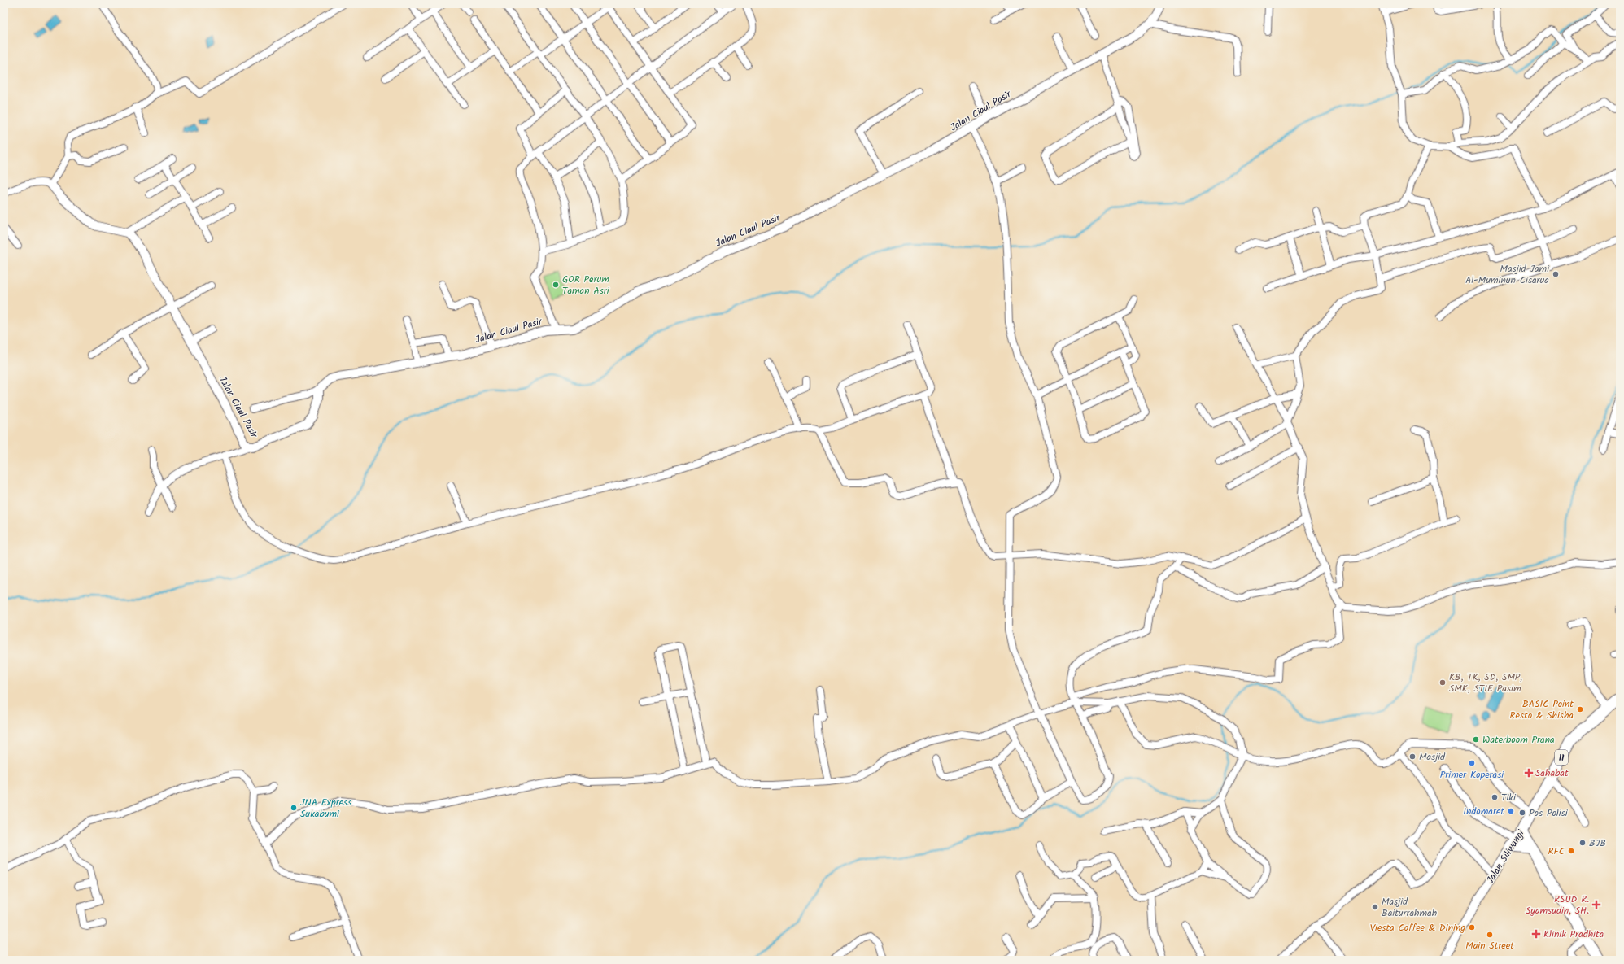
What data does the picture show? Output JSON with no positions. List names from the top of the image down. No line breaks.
{"streets":{"highway":["11","Jalan Siliwangi"],"street":["Jalan Ciaul Pasir"]},"places":{"other":["Masjid Jami Al-Muminun Cisarua","GOR Perum Taman Asri","KB, TK, SD, SMP, SMK, STIE Pasim","BASIC Point Resto & Shisha","Waterboom Prana","Masjid","Primer Koperasi","Tiki","JNA Express Sukabumi","Indomaret","Pos Polisi","BJB","RFC","Masjid Baiturrahmah","Viesta Coffee & Dining","Main Street"],"health":["Sahabat","RSUD R. Syamsudin, SH.","Klinik Pradhita"]}}
